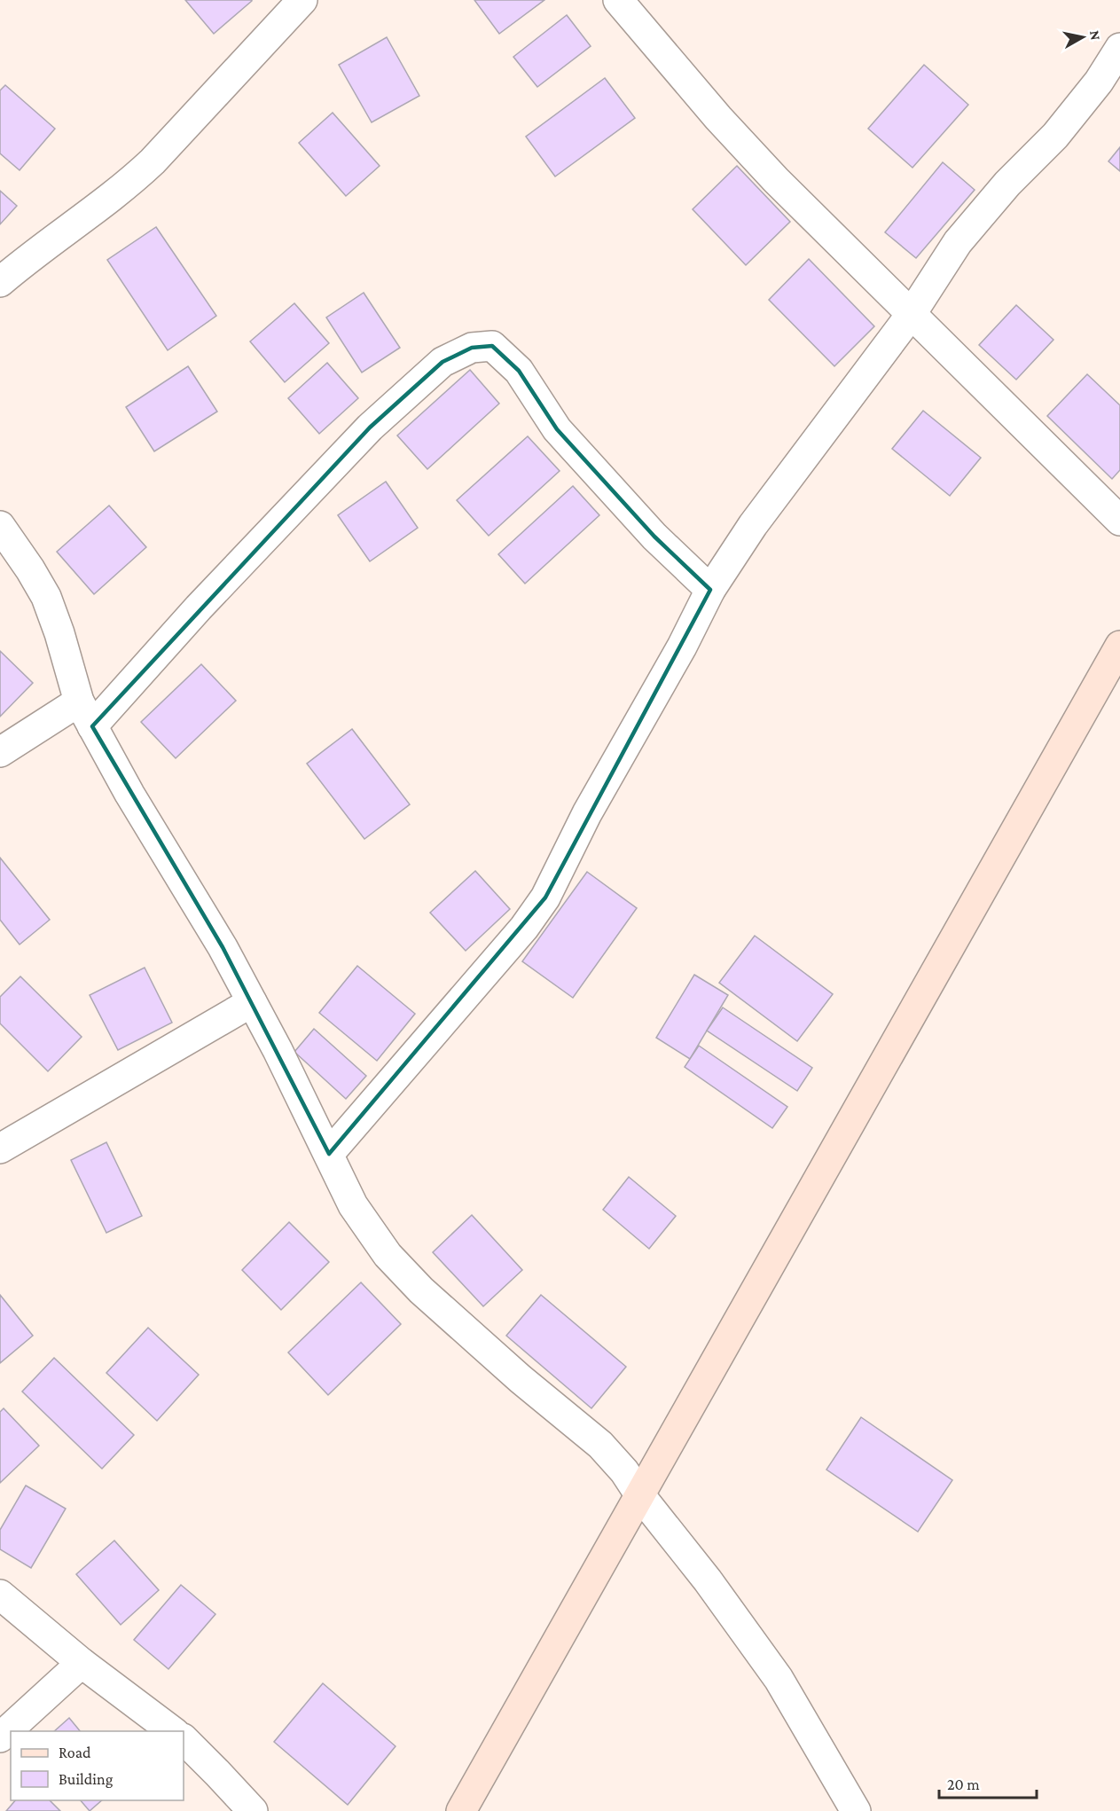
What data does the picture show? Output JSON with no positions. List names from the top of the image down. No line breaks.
{"legend":["Road","Building"],"scale_bar":"20 m","north":"right"}
